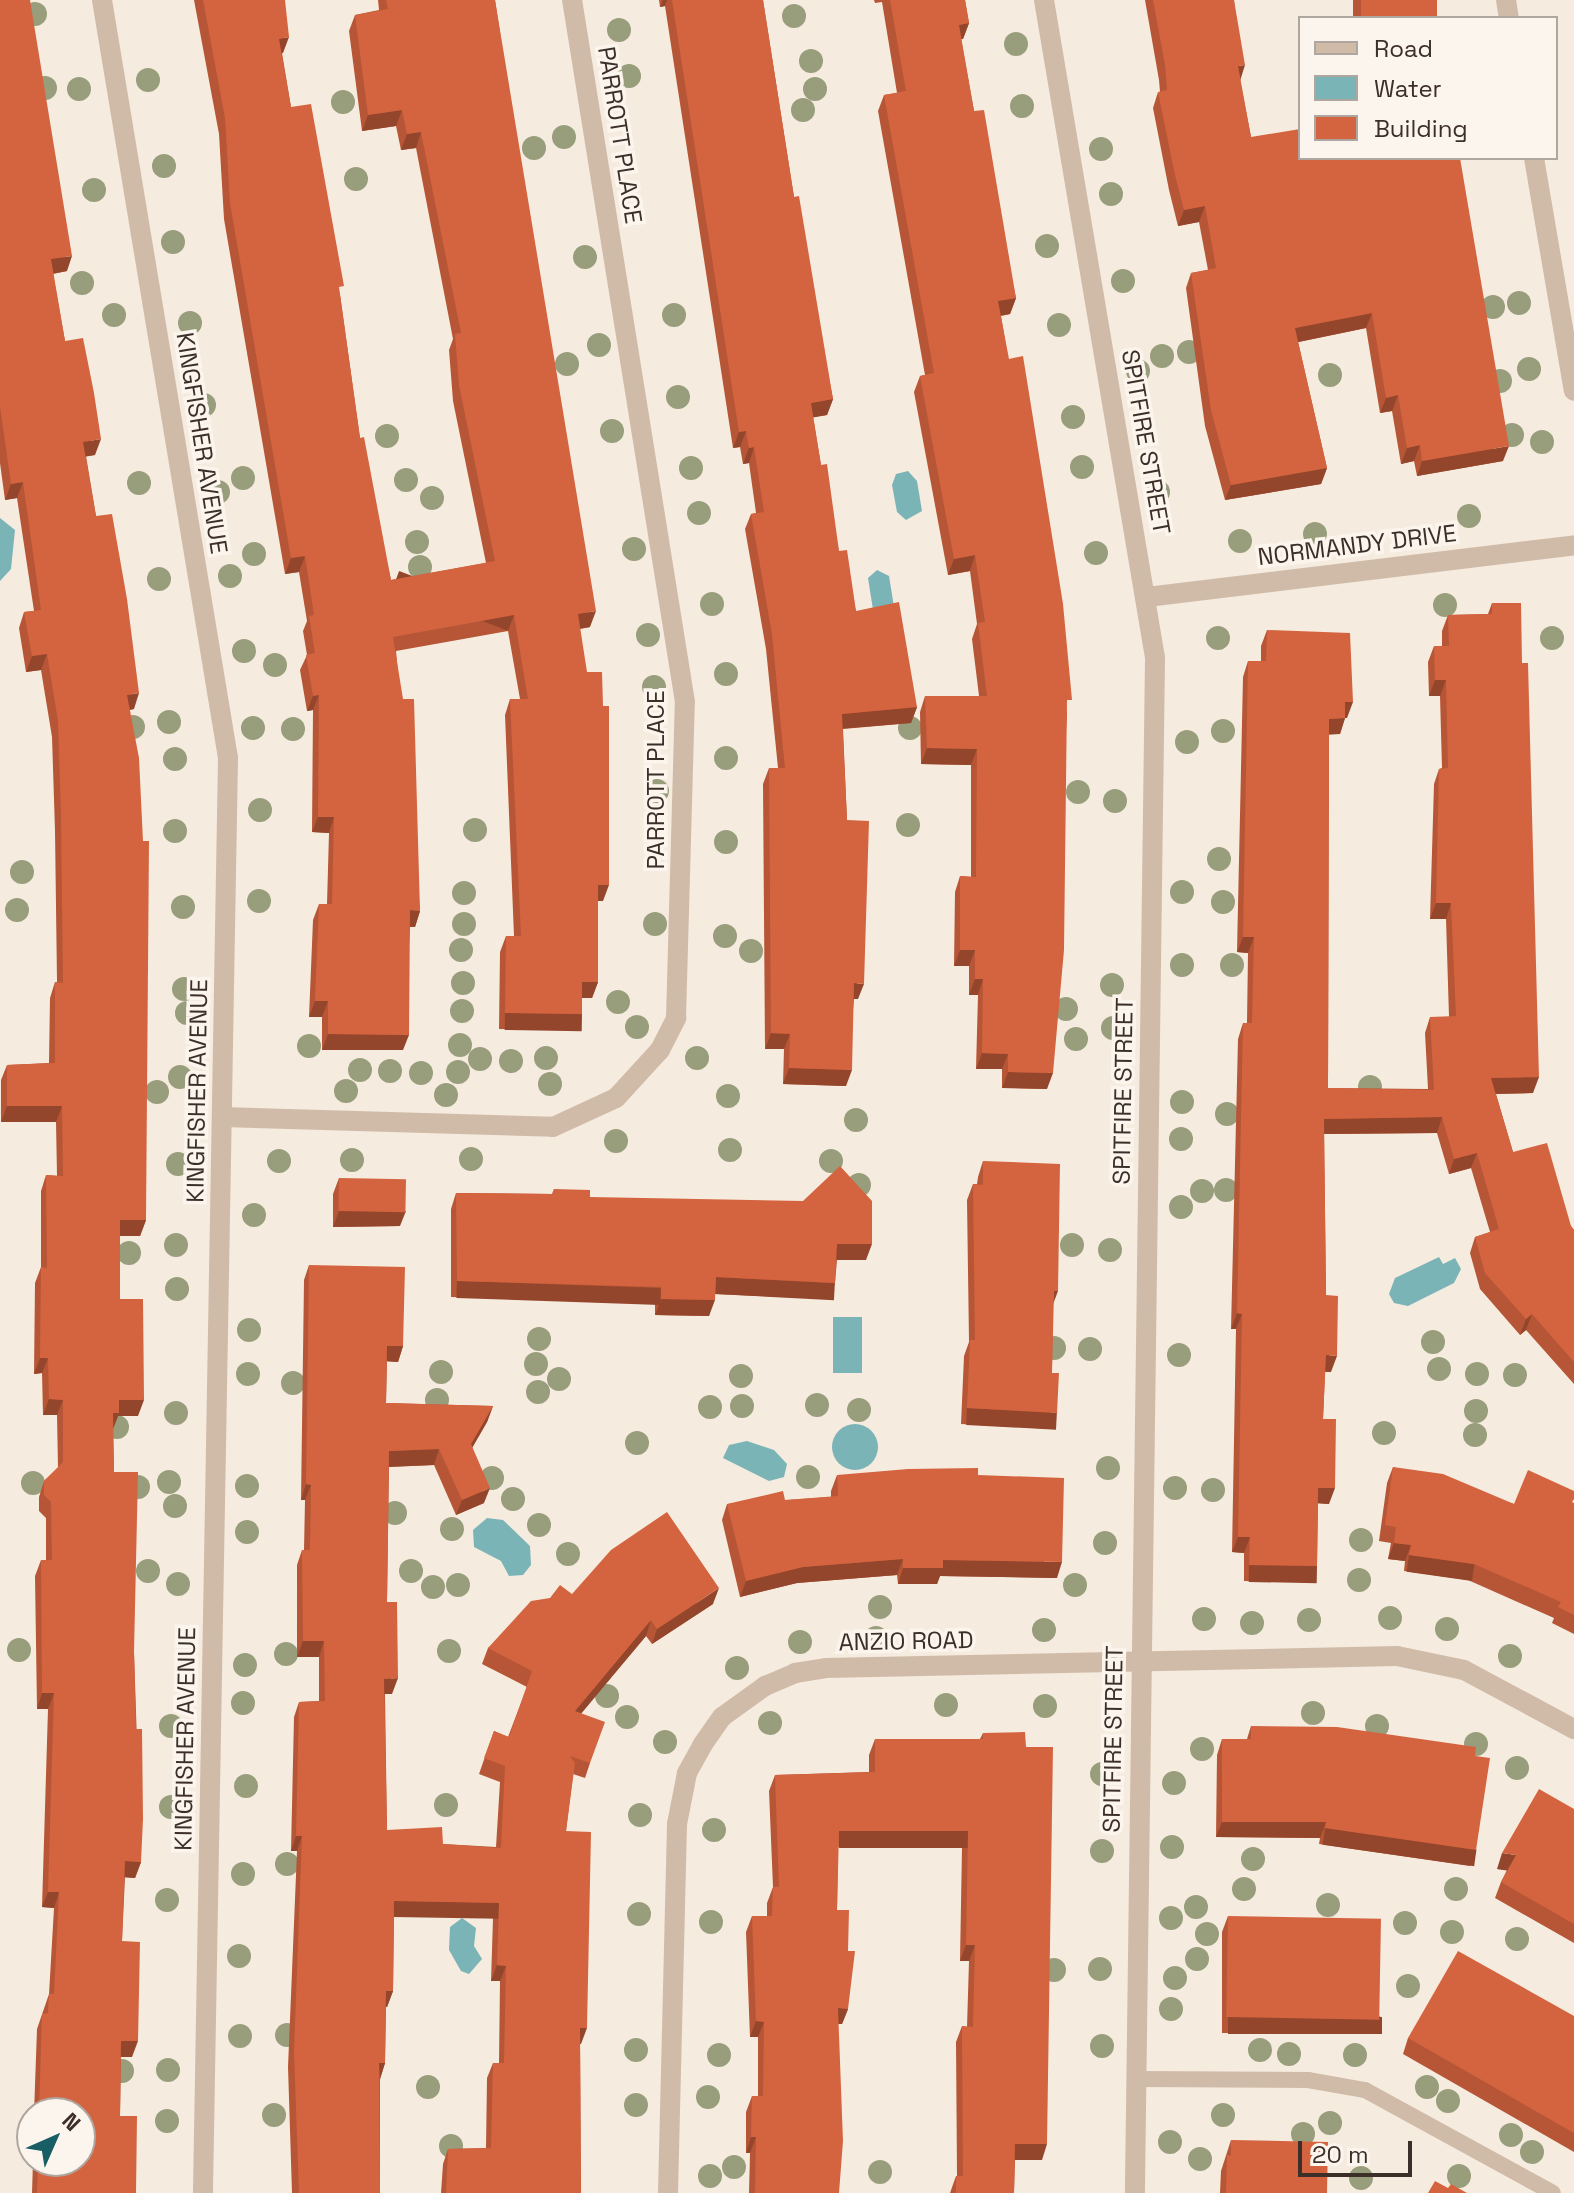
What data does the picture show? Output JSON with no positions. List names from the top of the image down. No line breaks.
{"streets":{"street":["PARROTT PLACE","SPITFIRE STREET","KINGFISHER AVENUE","NORMANDY DRIVE","ANZIO ROAD"]},"crossings":[["PARROTT PLACE","KINGFISHER AVENUE"],["SPITFIRE STREET","NORMANDY DRIVE"],["SPITFIRE STREET","ANZIO ROAD"]],"legend":["Road","Water","Building"],"scale_bar":"20 m","north":"top right"}
